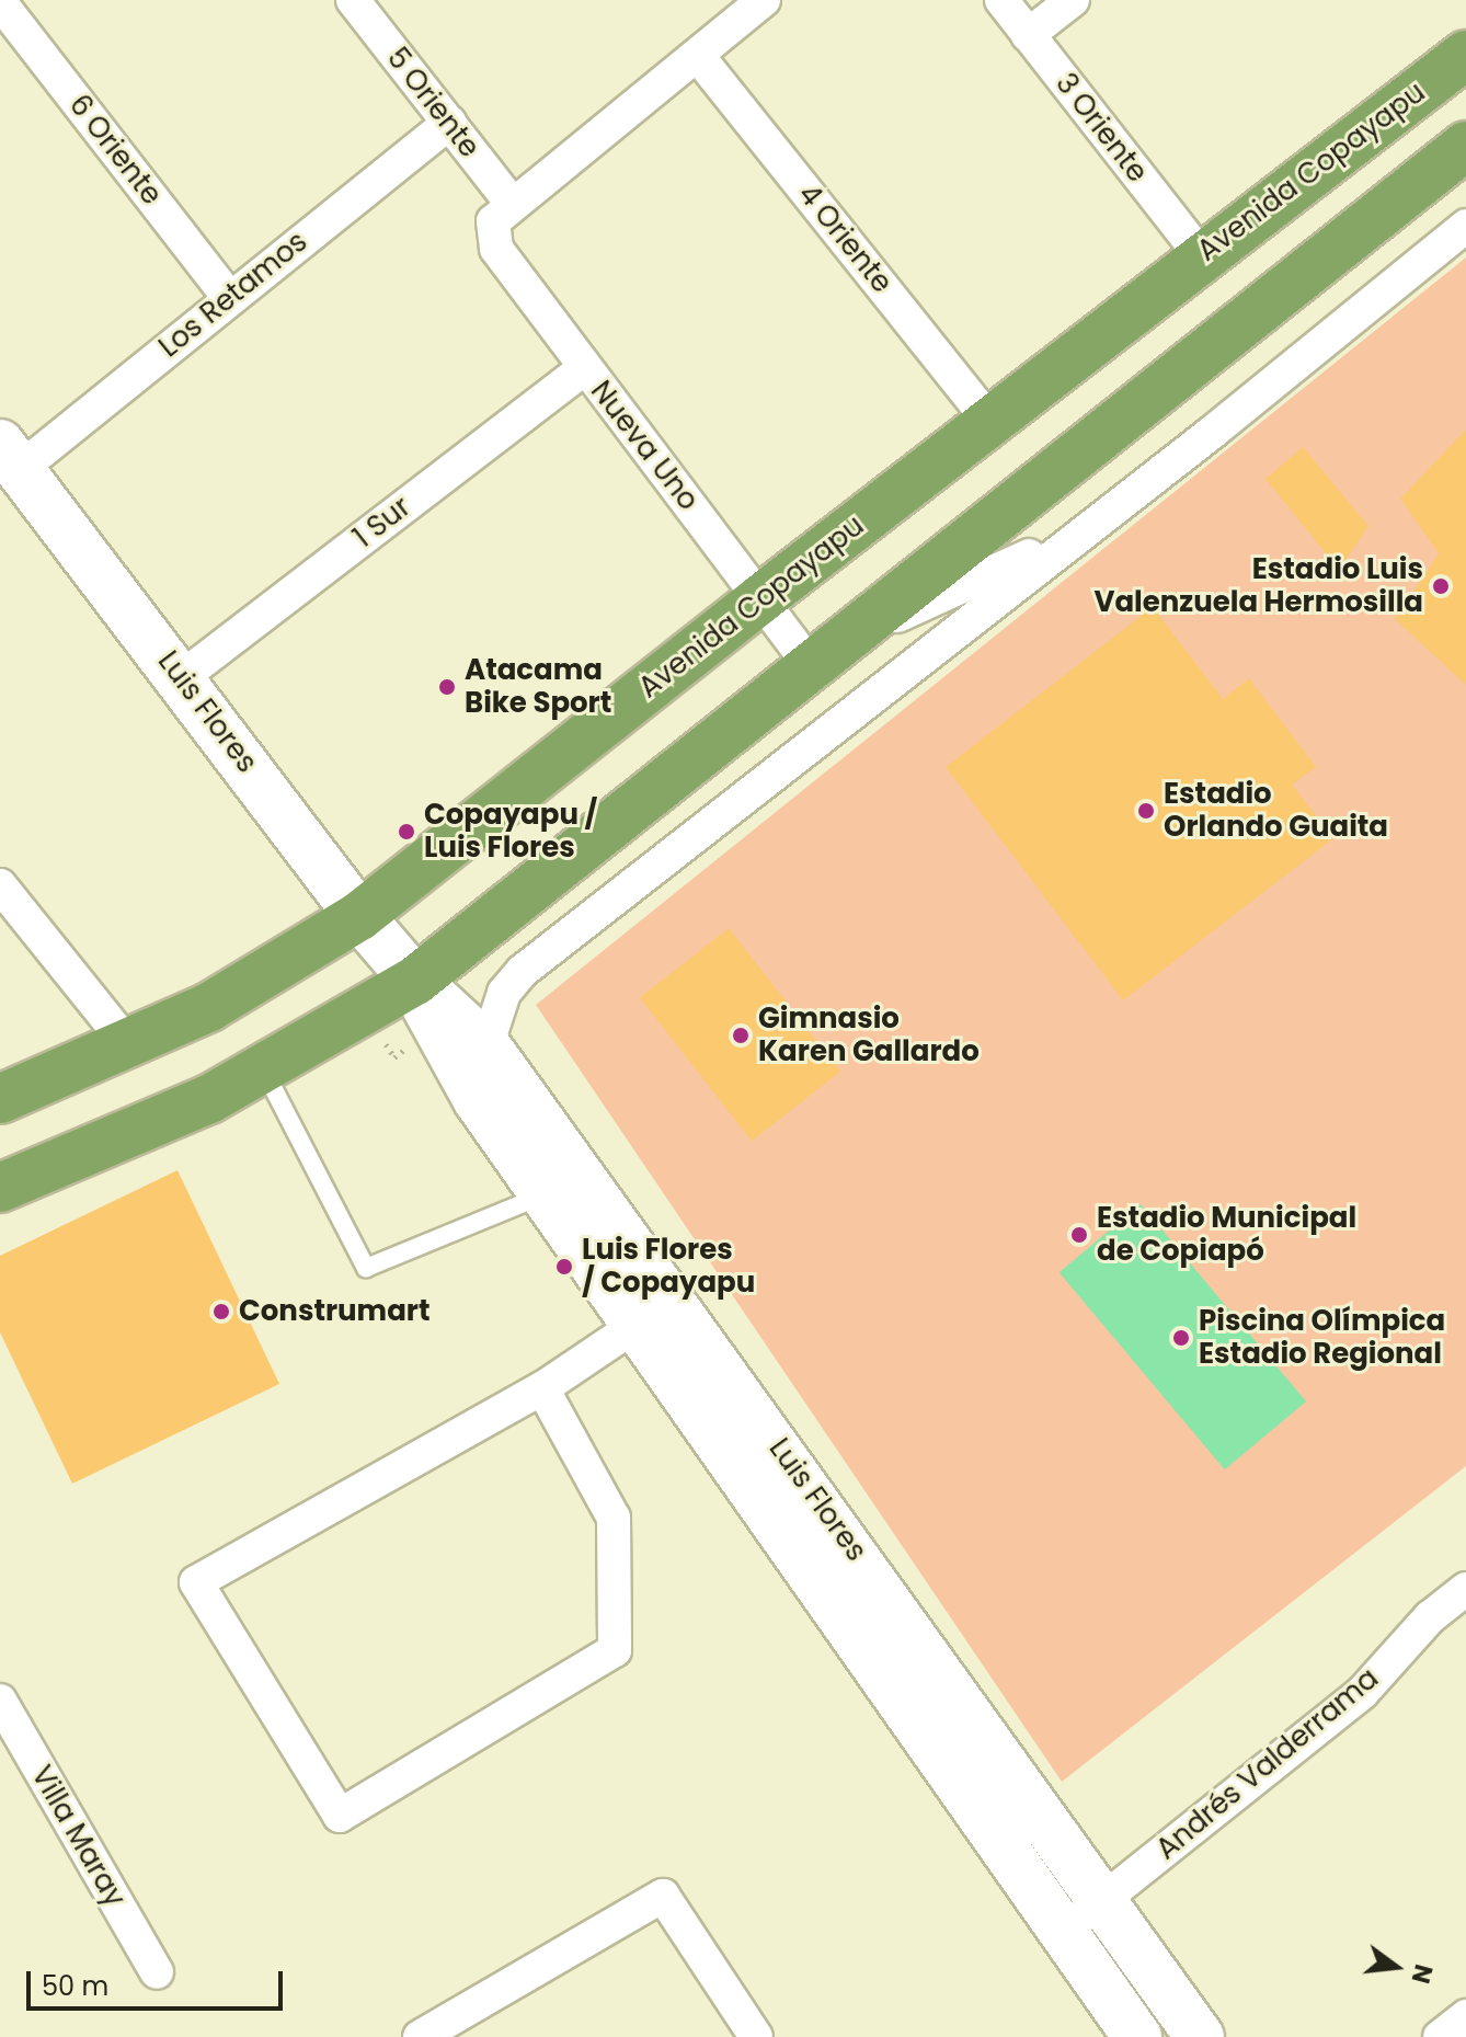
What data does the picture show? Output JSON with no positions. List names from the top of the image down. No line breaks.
{"streets":{"highway":["Avenida Copayapu"],"main road":["Luis Flores"],"street":["5 Oriente","3 Oriente","6 Oriente","4 Oriente","Los Retamos","Nueva Uno","1 Sur","Andrés Valderrama","Villa Maray"]},"crossings":[["5 Oriente","Los Retamos"],["5 Oriente","Nueva Uno"],["3 Oriente","Avenida Copayapu"],["6 Oriente","Los Retamos"],["Avenida Copayapu","4 Oriente"],["Avenida Copayapu","Nueva Uno"],["Avenida Copayapu","Luis Flores"],["Los Retamos","Luis Flores"],["Nueva Uno","1 Sur"],["1 Sur","Luis Flores"],["Luis Flores","Andrés Valderrama"]],"places":["Estadio Luis Valenzuela Hermosilla","Atacama Bike Sport","Estadio Orlando Guaita","Copayapu / Luis Flores","Gimnasio Karen Gallardo","Estadio Municipal de Copiapó","Luis Flores / Copayapu","Construmart","Piscina Olímpica Estadio Regional"],"scale_bar":"50 m","north":"right"}
